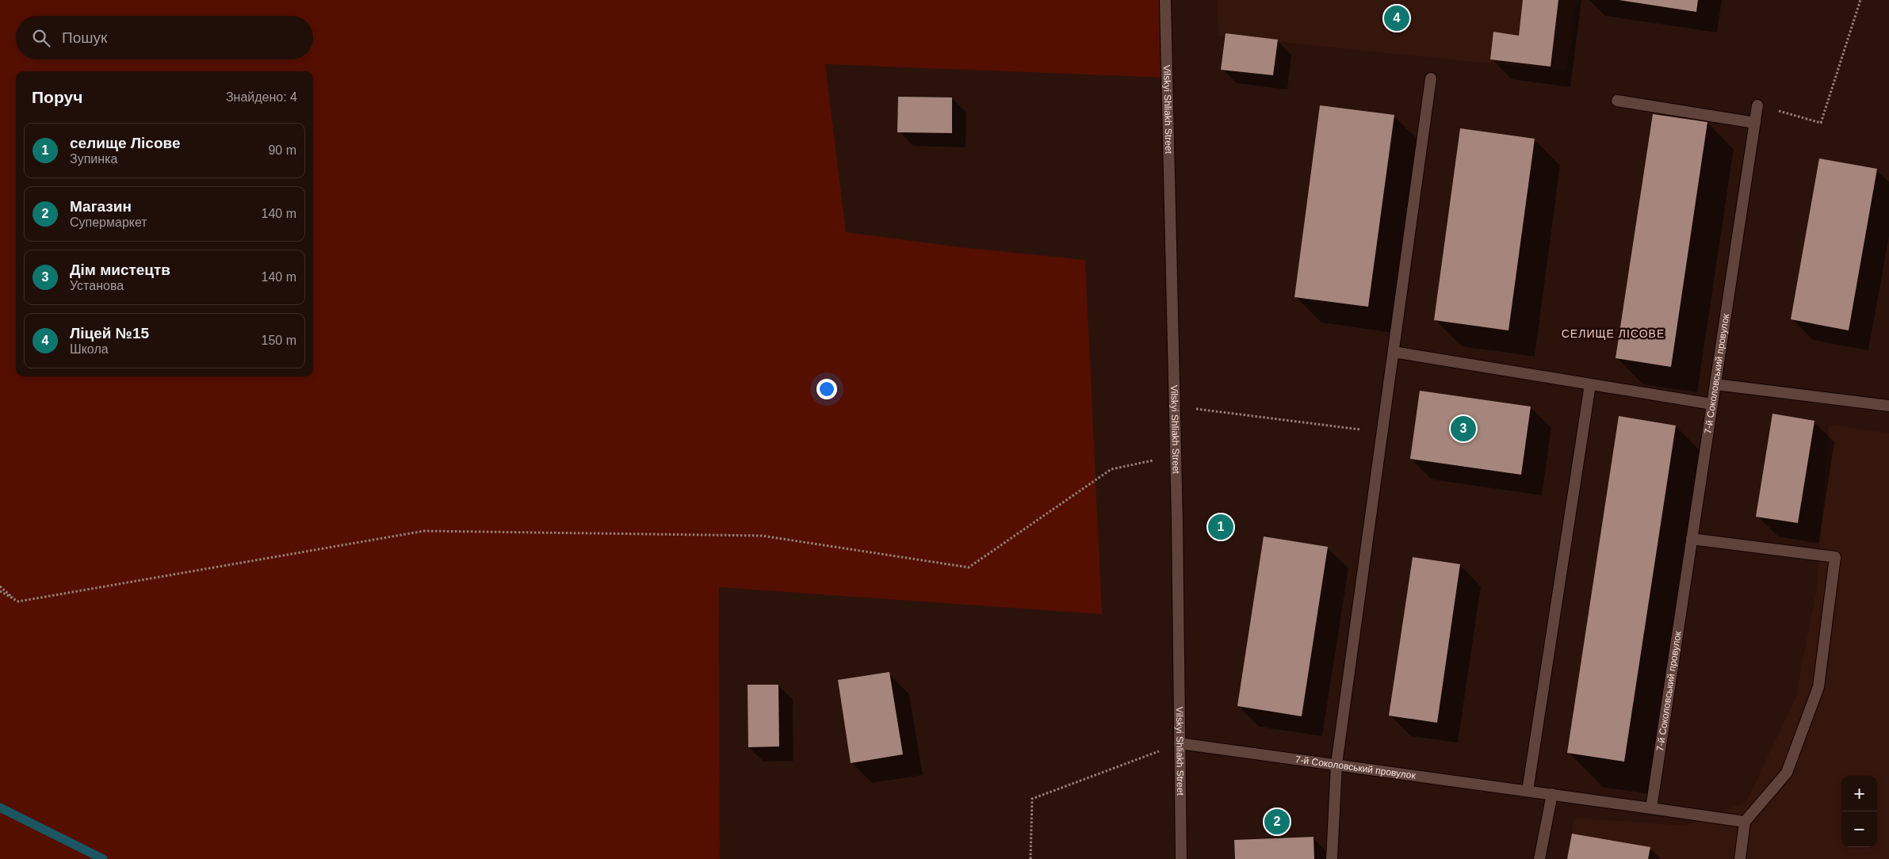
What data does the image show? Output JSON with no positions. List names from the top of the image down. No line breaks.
{"streets":{"street":["Vilskyi Shliakh Street","7-й Соколовський провулок"]},"crossings":[["Vilskyi Shliakh Street","7-й Соколовський провулок"]],"districts":["СЕЛИЩЕ ЛІСОВЕ"],"page":{"pins":["4","3","1","2"],"search":"Пошук","heading":["Поруч","Знайдено: 4"],"list":[{"mark":"1","name":"селище Лісове","note":"Зупинка","value":"90 m"},{"mark":"2","name":"Магазин","note":"Супермаркет","value":"140 m"},{"mark":"3","name":"Дім мистецтв","note":"Установа","value":"140 m"},{"mark":"4","name":"Ліцей №15","note":"Школа","value":"150 m"}],"map_buttons":["+","−"]}}
